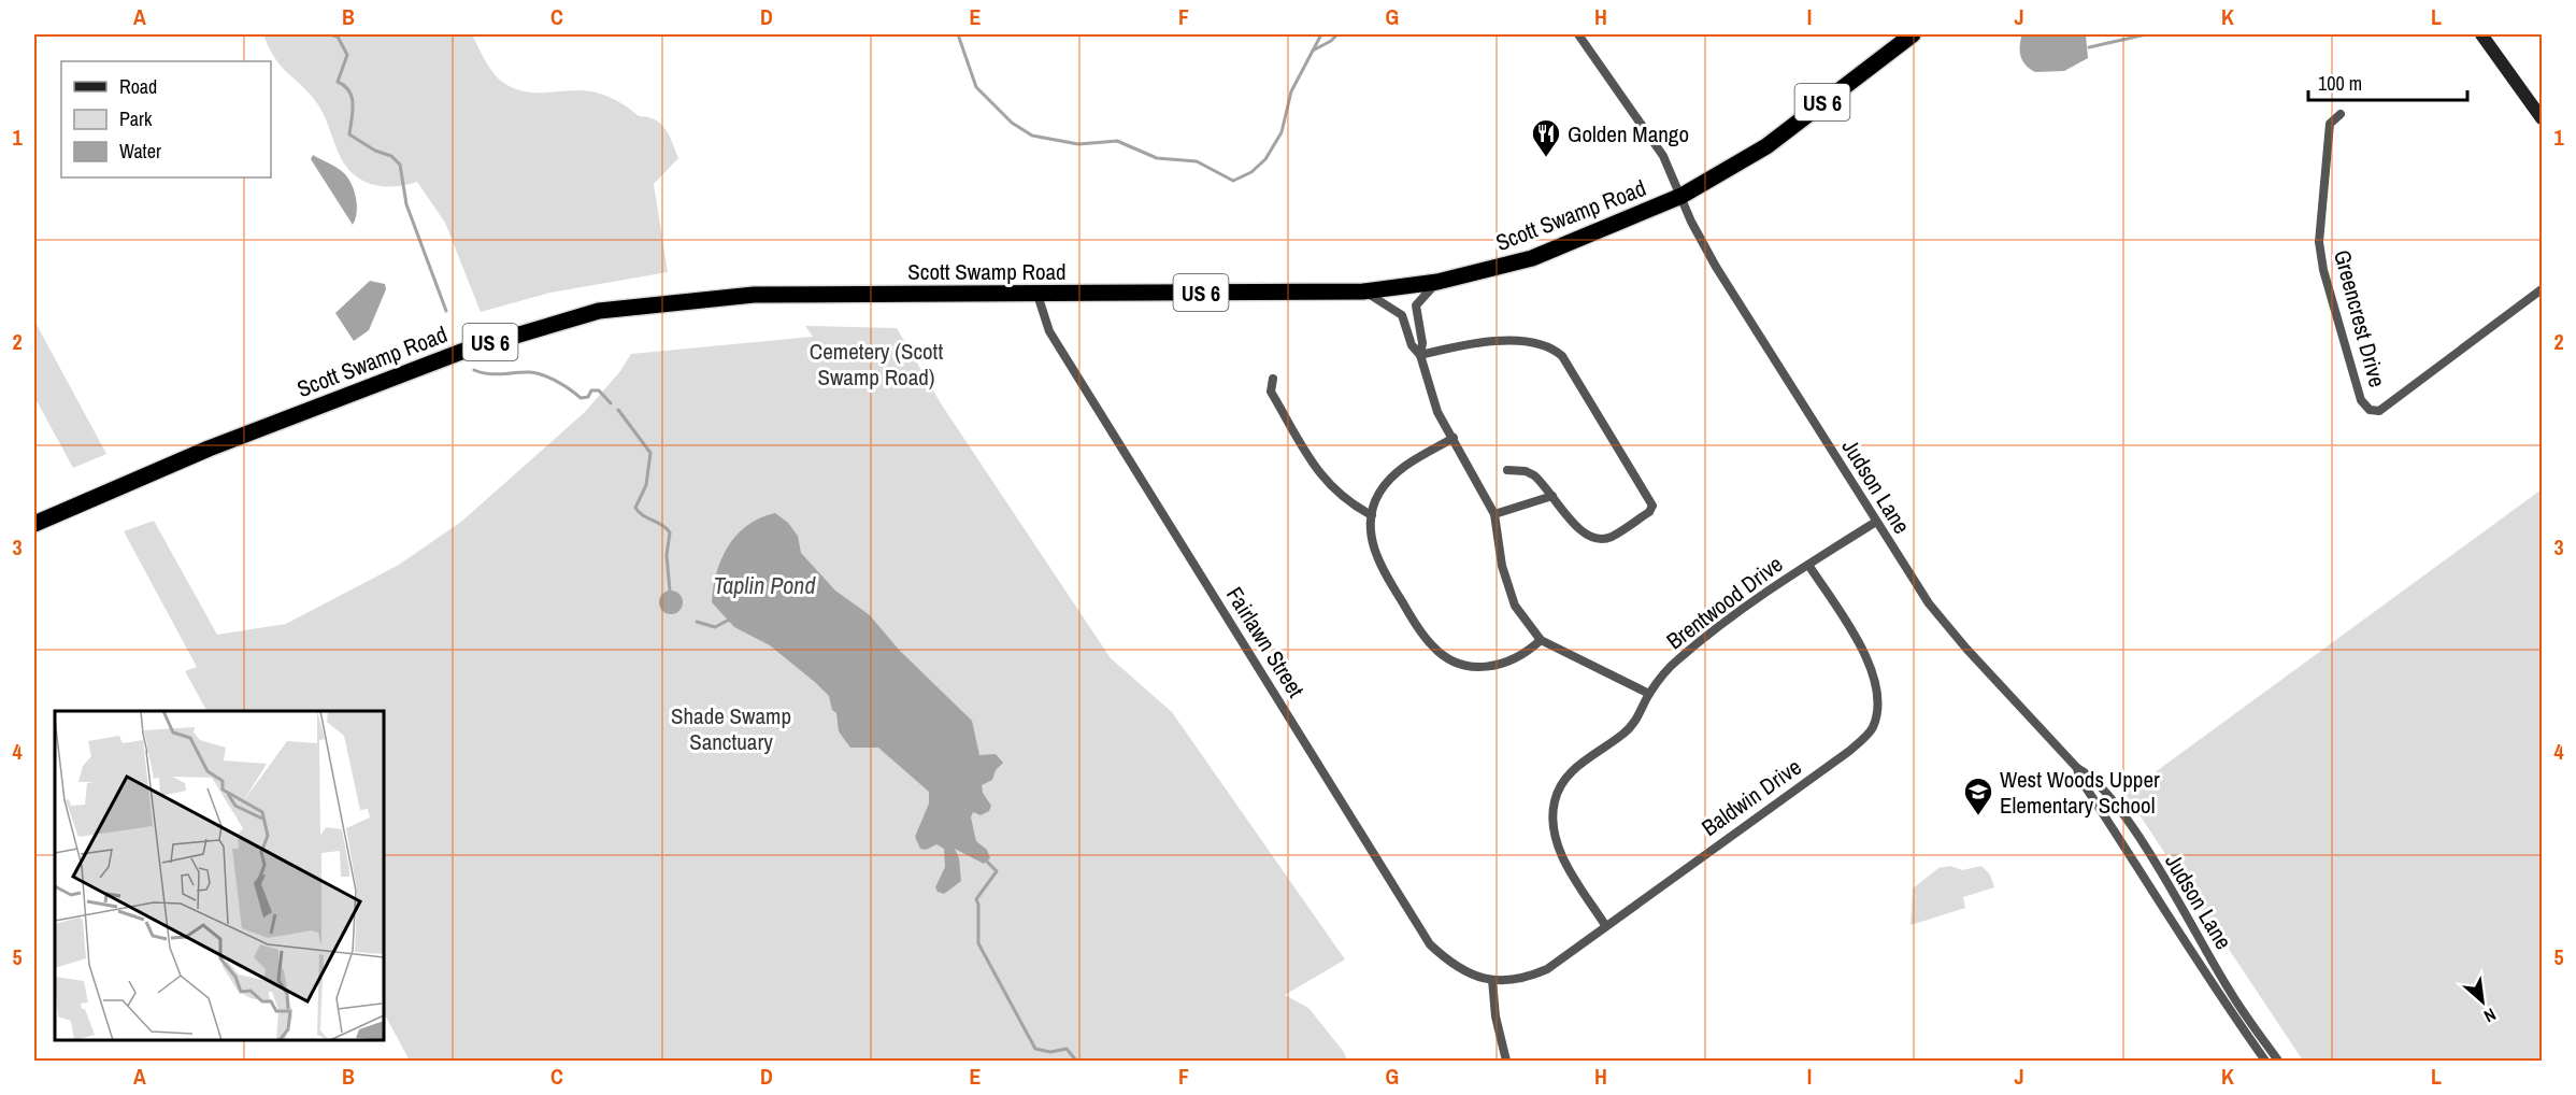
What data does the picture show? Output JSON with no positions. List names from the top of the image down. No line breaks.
{"streets":{"highway":["US 6","Scott Swamp Road"],"street":["Greencrest Drive","Judson Lane","Brentwood Drive","Fairlawn Street","Baldwin Drive"]},"crossings":[["Scott Swamp Road","Judson Lane"],["Scott Swamp Road","Fairlawn Street"],["Judson Lane","Brentwood Drive"],["Brentwood Drive","Baldwin Drive"],["Fairlawn Street","Baldwin Drive"]],"water":["Taplin Pond"],"parks":["Cemetery (Scott Swamp Road)","Shade Swamp Sanctuary"],"places":{"restaurant":["Golden Mango"],"school or university":["West Woods Upper Elementary School"]},"legend":["Road","Park","Water"],"scale_bar":"100 m","north":"bottom right","grid":{"columns":["A","B","C","D","E","F","G","H","I","J","K","L"],"rows":["1","2","3","4","5"]}}
